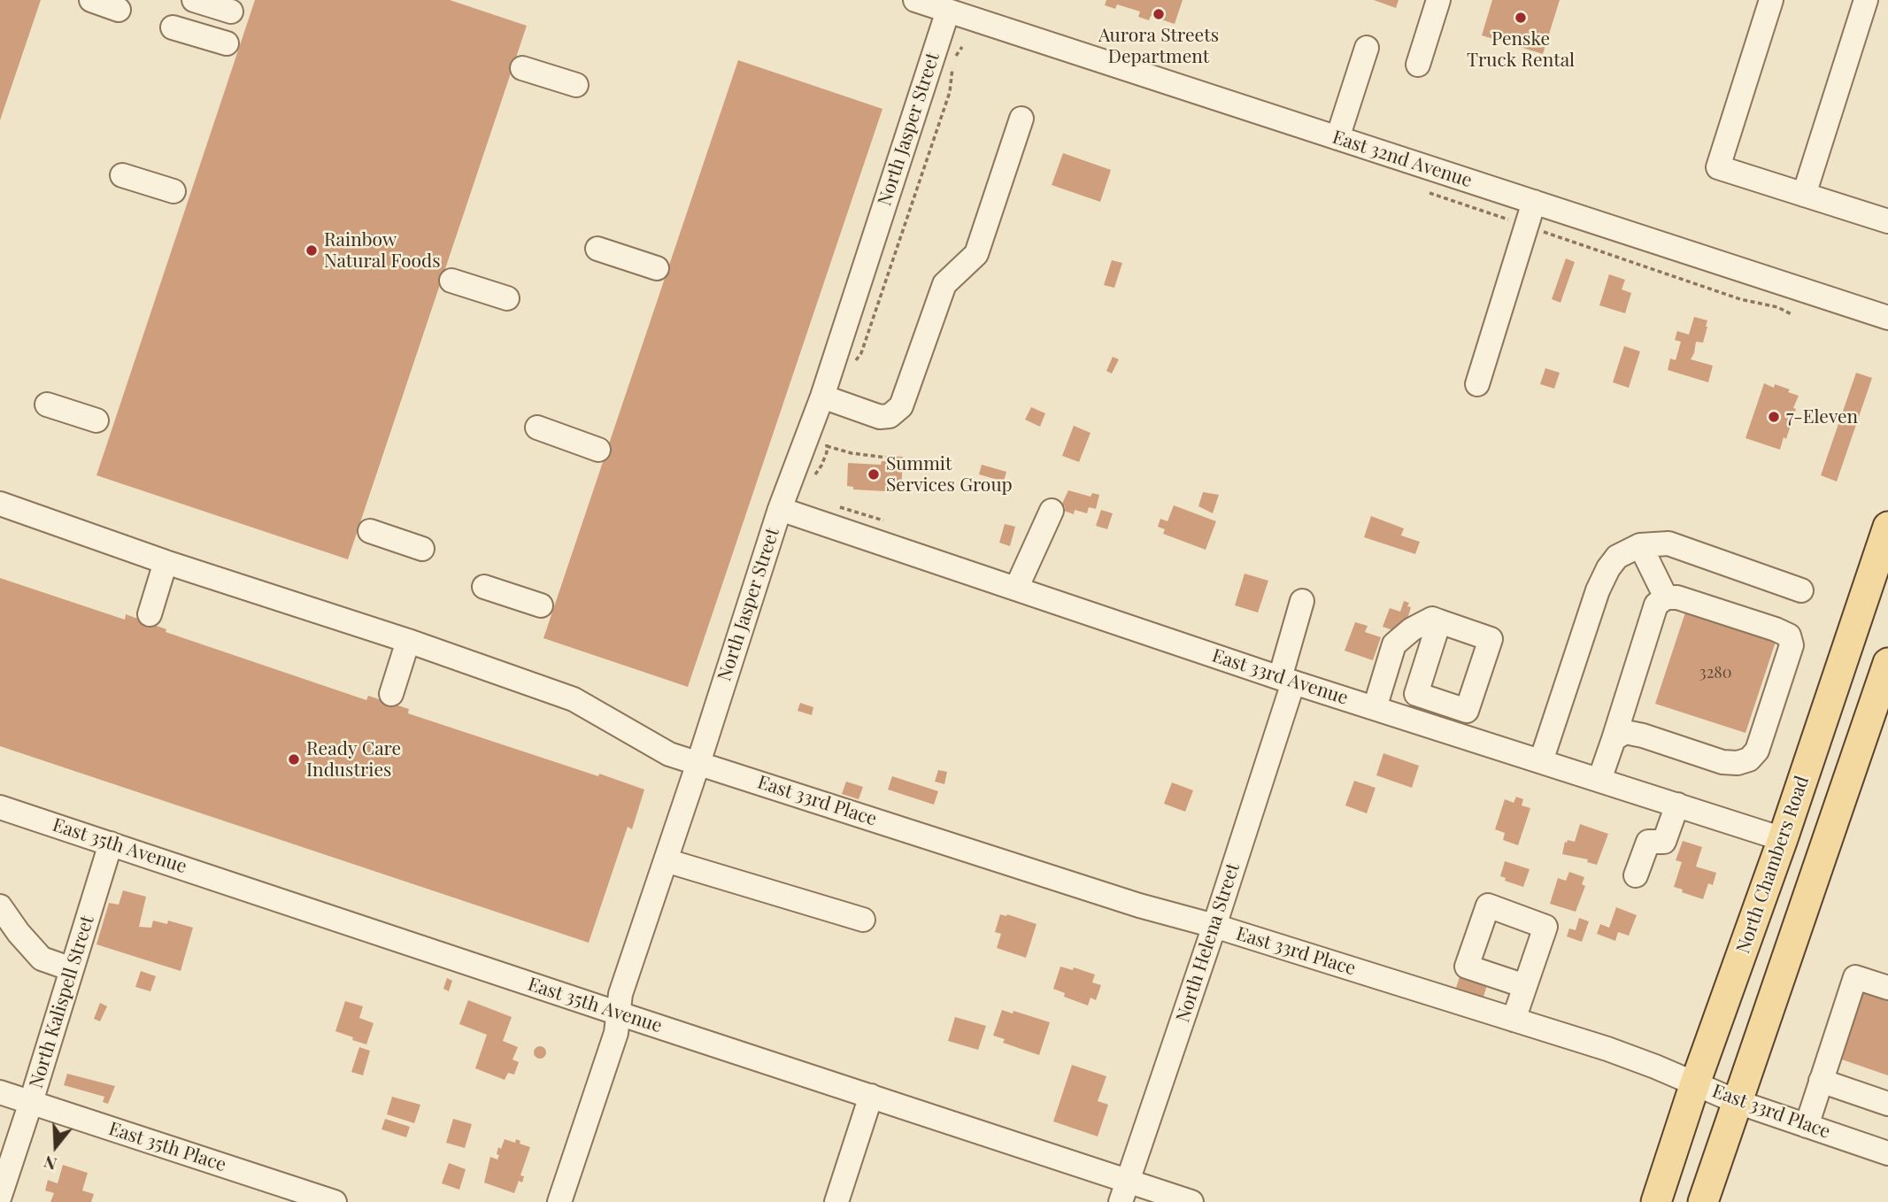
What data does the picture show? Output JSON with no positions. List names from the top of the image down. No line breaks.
{"streets":{"main road":["North Chambers Road"],"street":["North Jasper Street","East 32nd Avenue","East 33rd Avenue","East 33rd Place","East 35th Avenue","North Helena Street","North Kalispell Street","East 35th Place"]},"crossings":[["North Jasper Street","East 32nd Avenue"],["North Jasper Street","East 33rd Avenue"],["North Jasper Street","East 33rd Place"],["North Jasper Street","East 35th Avenue"],["East 33rd Avenue","North Chambers Road"],["East 33rd Avenue","North Helena Street"],["East 33rd Place","North Chambers Road"],["East 33rd Place","North Helena Street"],["East 35th Avenue","North Helena Street"],["East 35th Avenue","North Kalispell Street"],["North Kalispell Street","East 35th Place"]],"places":["Aurora Streets Department","Penske Truck Rental","Rainbow Natural Foods","7-Eleven","Summit Services Group","Ready Care Industries"],"house_numbers":["3280"],"north":"bottom"}
